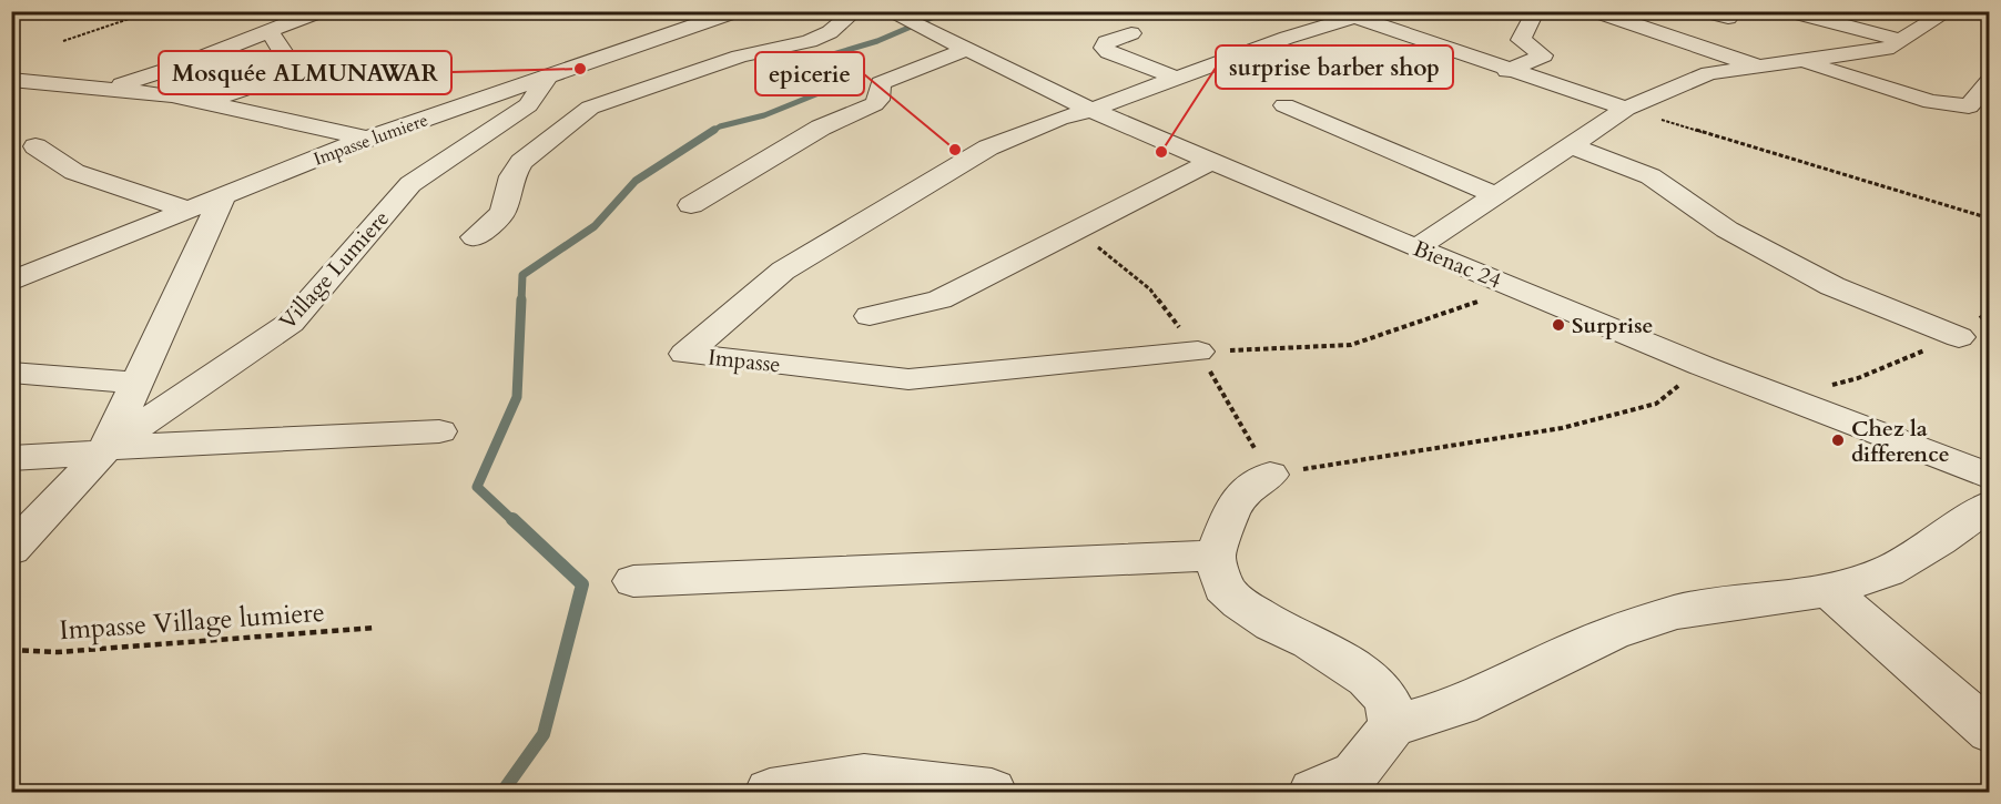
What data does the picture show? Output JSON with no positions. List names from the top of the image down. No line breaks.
{"streets":{"street":["Impasse lumiere","Bienac 24","Village Lumiere","Impasse"],"path":["Impasse Village lumiere"]},"crossings":[["Impasse lumiere","Village Lumiere"],["Bienac 24","Impasse"]],"places":["Mosquée ALMUNAWAR","epicerie","surprise barber shop","Surprise","Chez la difference"]}
